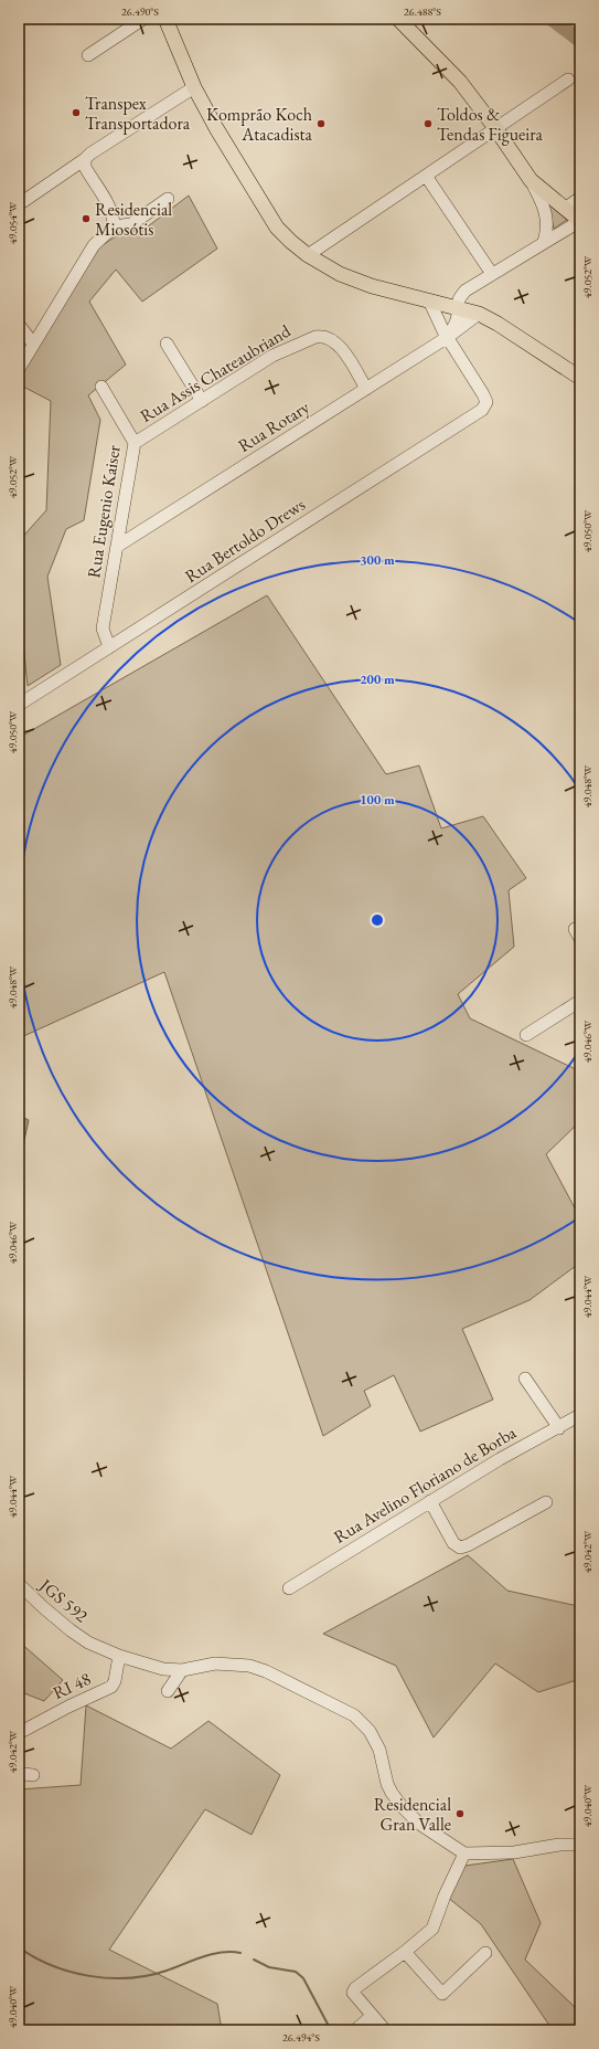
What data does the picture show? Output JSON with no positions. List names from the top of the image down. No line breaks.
{"streets":{"street":["Rua Assis Chateaubriand","Rua Rotary","Rua Eugenio Kaiser","Rua Bertoldo Drews","Rua Avelino Floriano de Borba","JGS 592","RI 48"]},"crossings":[["Rua Assis Chateaubriand","Rua Rotary"],["Rua Assis Chateaubriand","Rua Eugenio Kaiser"],["Rua Rotary","Rua Eugenio Kaiser"],["Rua Rotary","Rua Bertoldo Drews"],["Rua Eugenio Kaiser","Rua Bertoldo Drews"],["JGS 592","RI 48"]],"places":["Transpex Transportadora","Komprão Koch Atacadista","Toldos & Tendas Figueira","Residencial Miosótis","Residencial Gran Valle"],"coordinates":["26.490°S","26.488°S","49.054°W","49.052°W","49.050°W","49.048°W","49.046°W","49.044°W","49.042°W","49.040°W","26.494°S"],"rings":["300 m","200 m","100 m"]}
